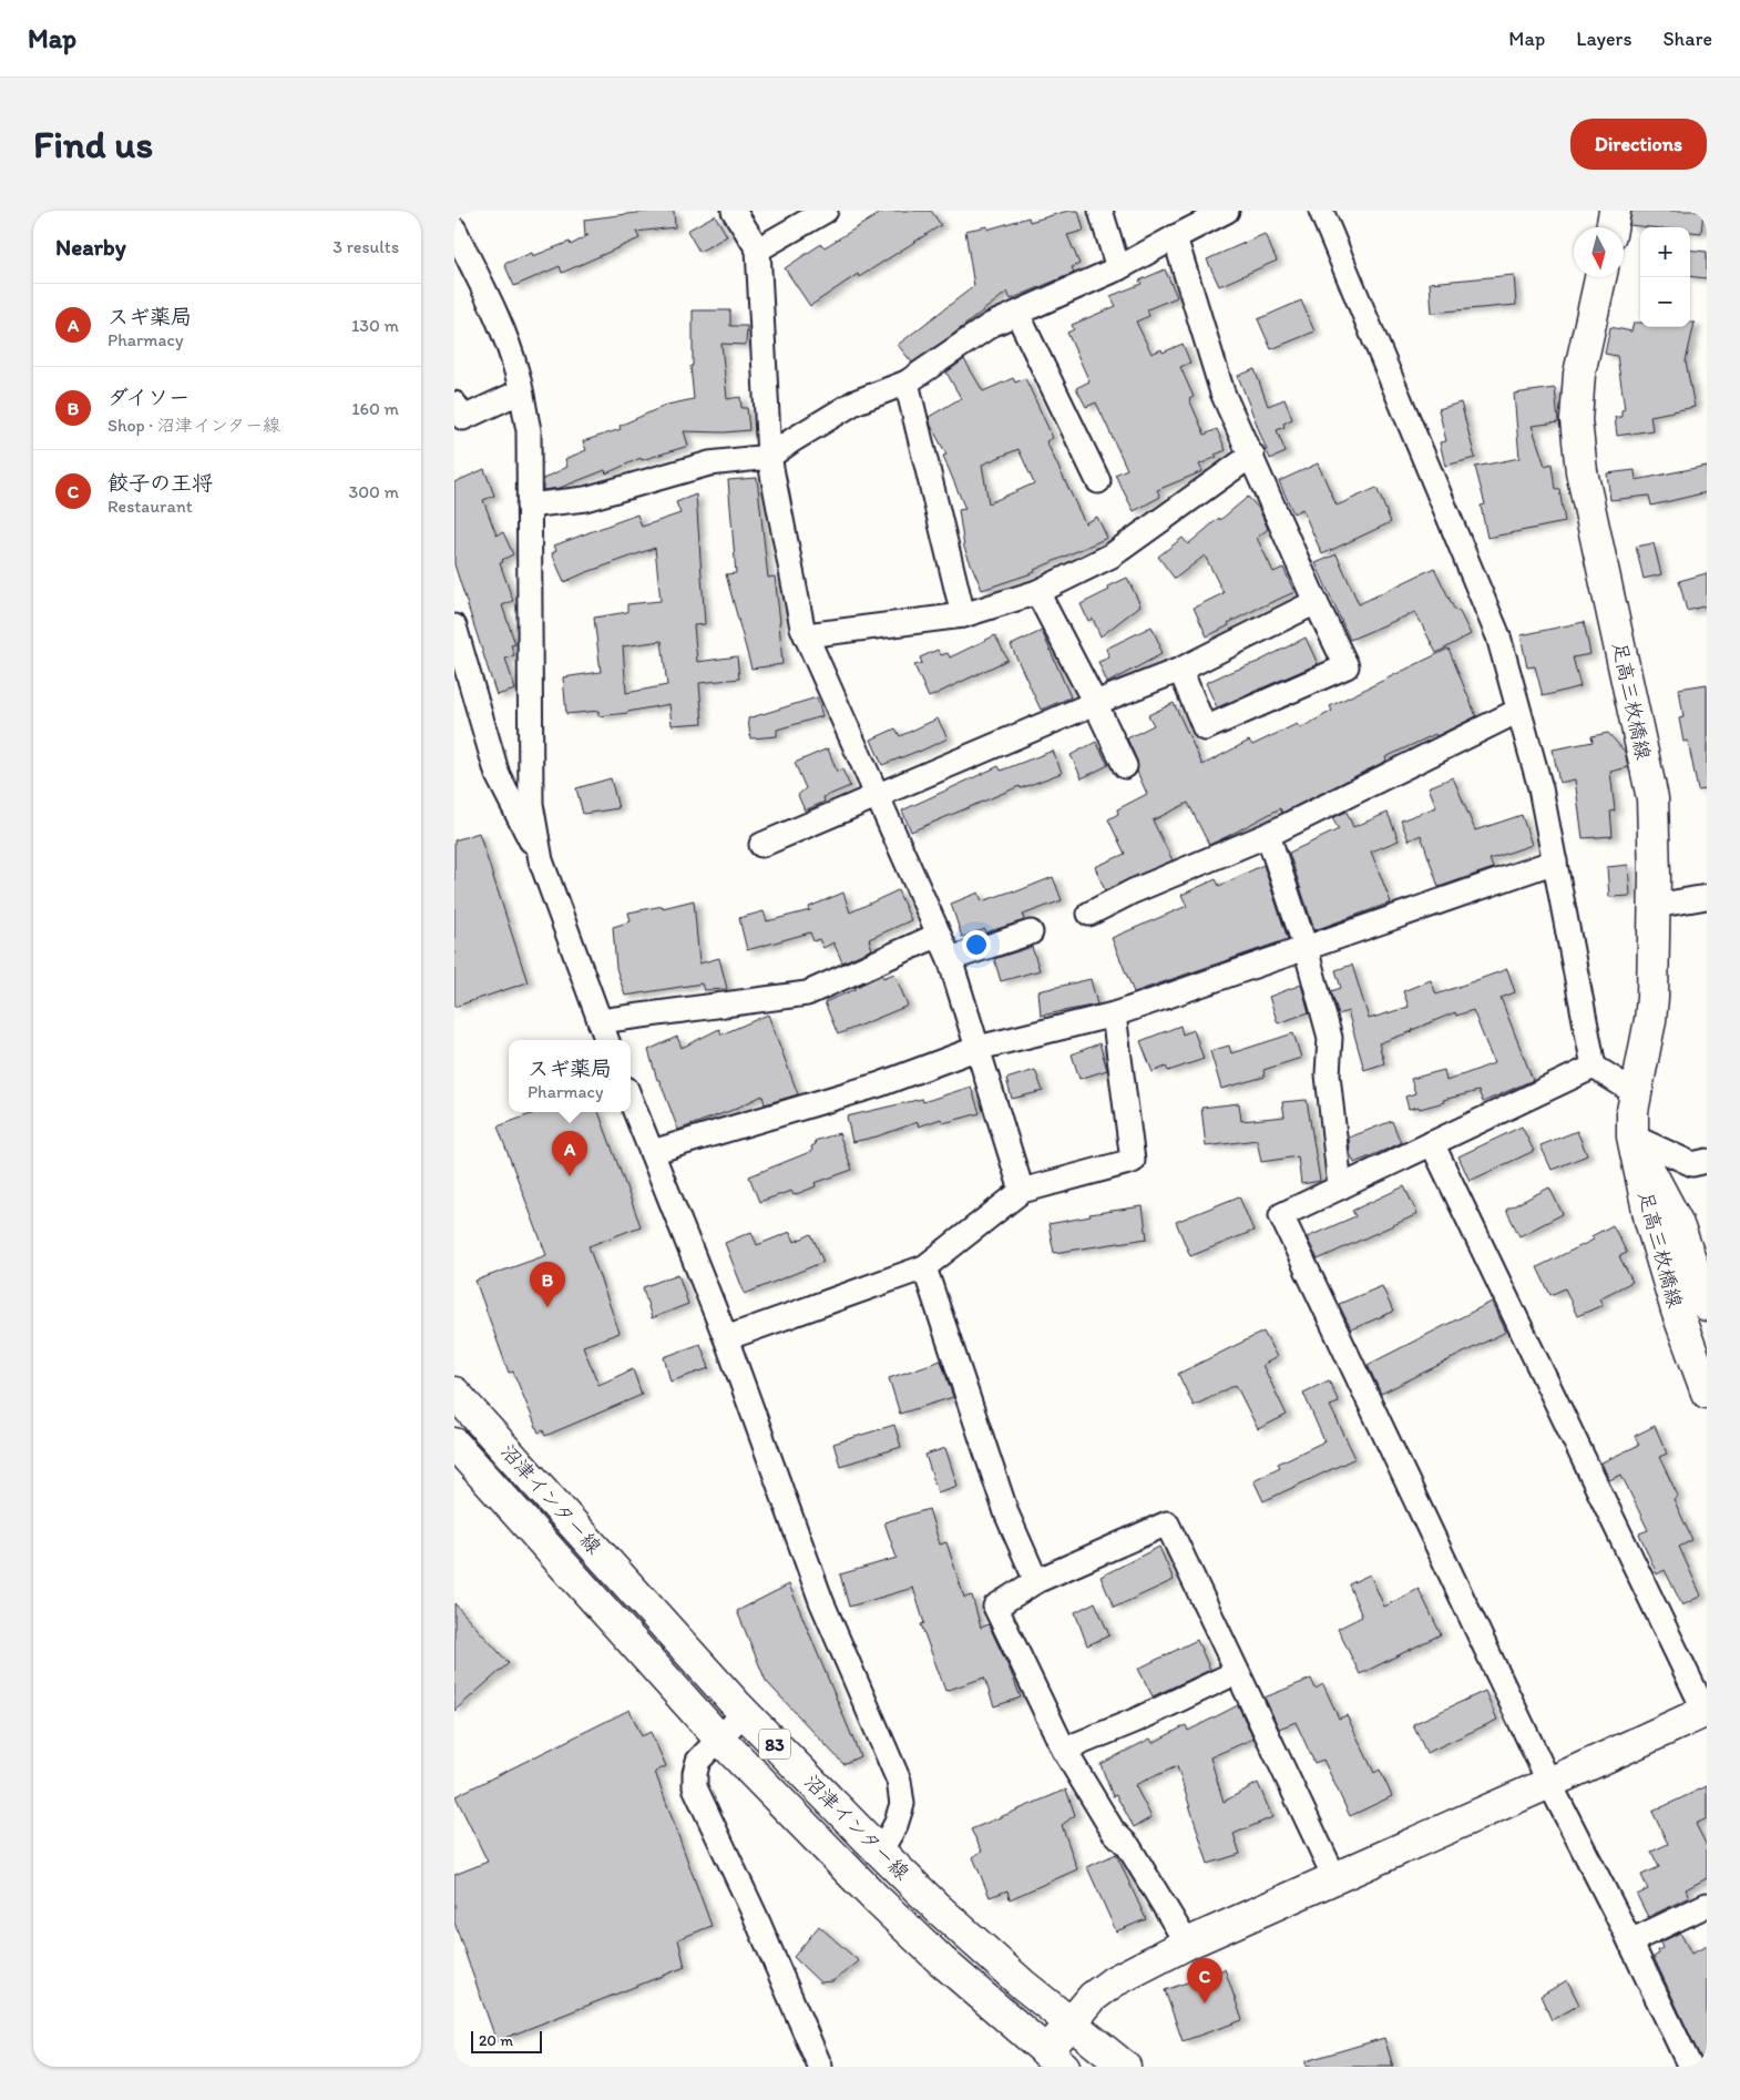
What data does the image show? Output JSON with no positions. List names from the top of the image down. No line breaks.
{"streets":{"main road":["足高三枚橋線","沼津インター線","83"]},"scale_bar":"20 m","north":"bottom","page":{"header":"Map","nav":["Map","Layers","Share"],"buttons":"Directions","title":"Find us","heading":["Nearby","3 results"],"map_buttons":["+","−"],"list":[{"mark":"A","name":"スギ薬局","note":"Pharmacy","value":"130 m"},{"mark":"B","name":"ダイソー","note":"Shop · 沼津インター線","value":"160 m"},{"mark":"C","name":"餃子の王将","note":"Restaurant","value":"300 m"}],"popup":["スギ薬局","Pharmacy"],"pins":["A","B","C"],"scale":"20 m"}}
